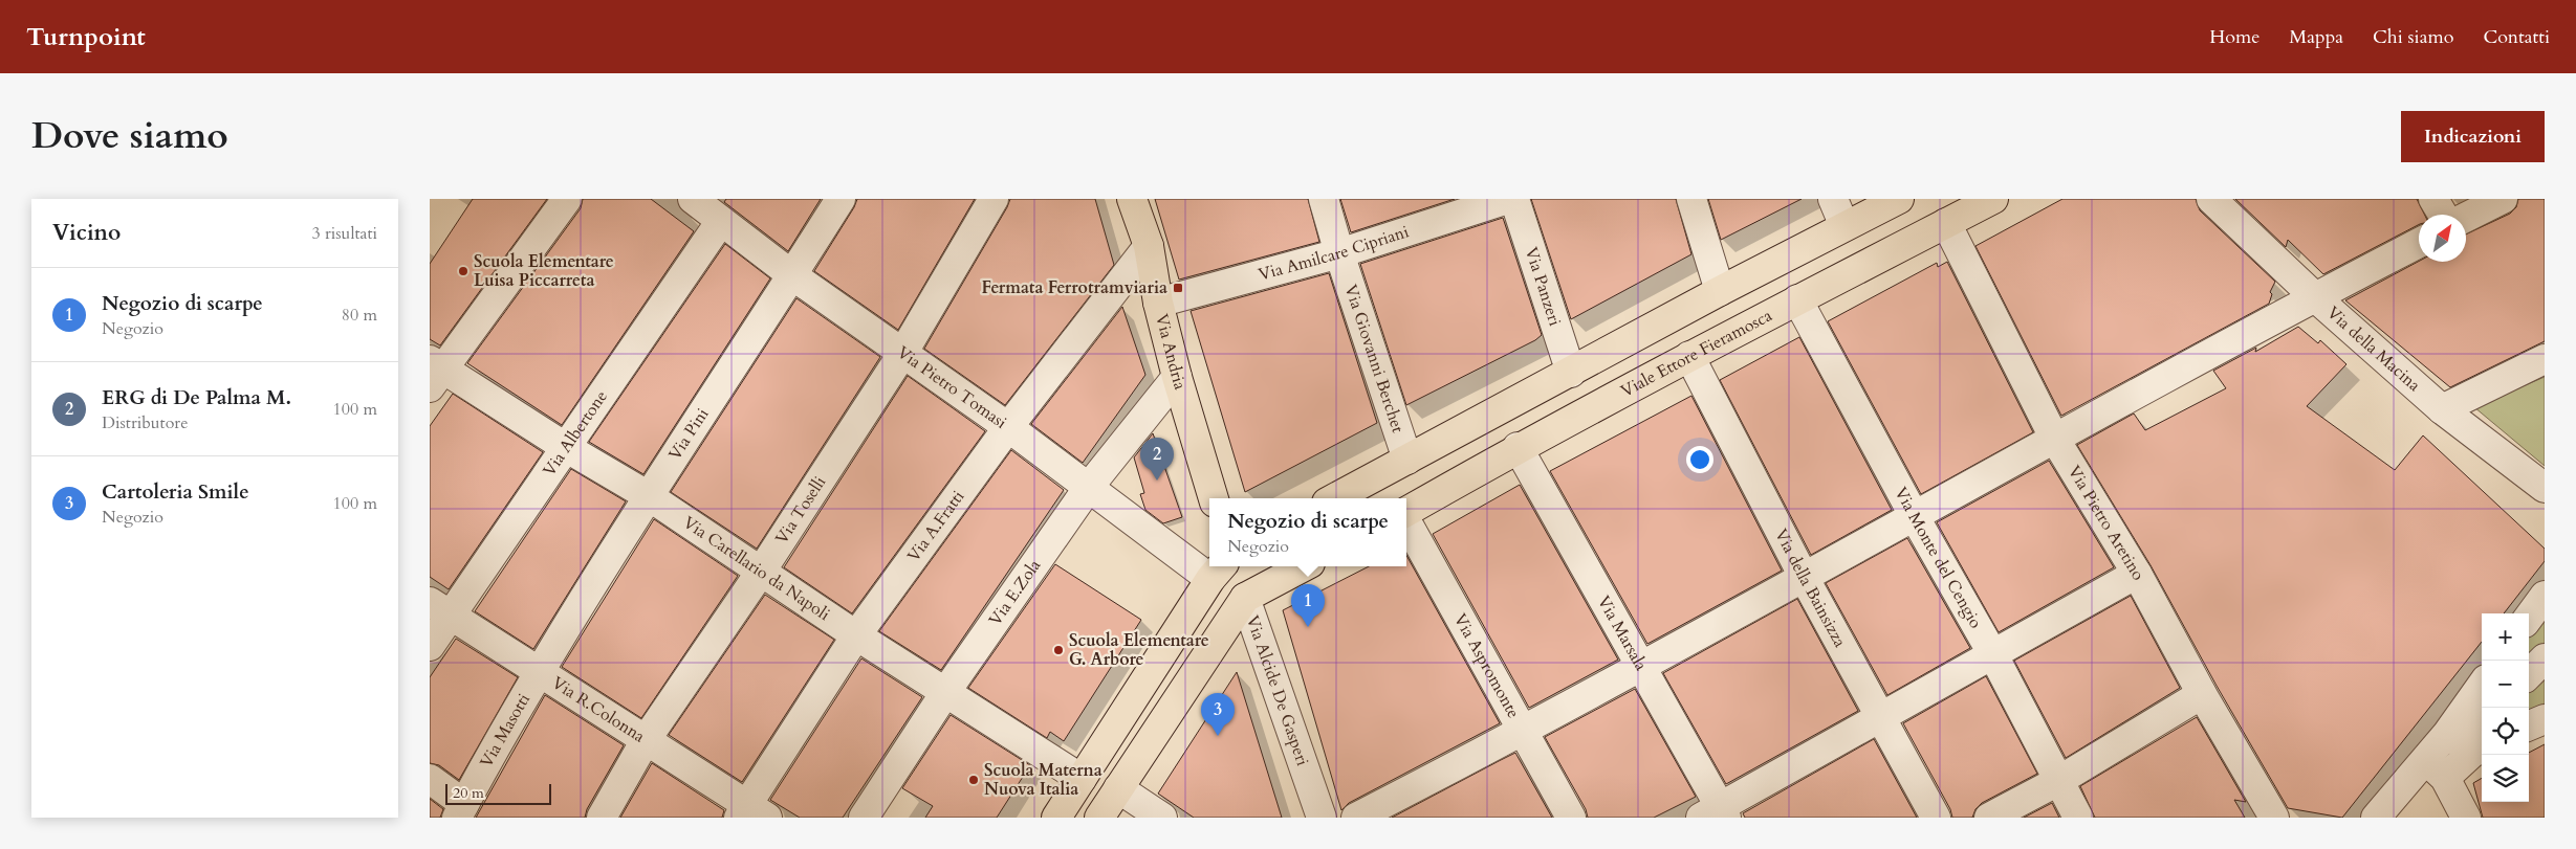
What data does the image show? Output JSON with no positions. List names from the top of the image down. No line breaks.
{"streets":{"main road":["Via Andria","Viale Ettore Fieramosca","Via Alcide De Gasperi"],"street":["Via Amilcare Cipriani","Via Panzeri","Via della Macina","Via Giovanni Berchet","Via Pietro Tomasi","Via Albertone","Via Pini","Via Toselli","Via Pietro Aretino","Via A.Fratti","Via Monte del Cengio","Via Carellario da Napoli","Via della Bainsizza","Via E.Zola","Via Marsala","Via Aspromonte","Via R.Colonna","Via Masotti"]},"crossings":[["Via Amilcare Cipriani","Via Andria"],["Via Amilcare Cipriani","Via Giovanni Berchet"],["Via Andria","Via A.Fratti"],["Via Andria","Via E.Zola"],["Viale Ettore Fieramosca","Via Pietro Aretino"],["Viale Ettore Fieramosca","Via Monte del Cengio"],["Viale Ettore Fieramosca","Via della Bainsizza"],["Viale Ettore Fieramosca","Via Marsala"],["Via Pietro Tomasi","Via Albertone"],["Via Pietro Tomasi","Via Pini"],["Via Pietro Tomasi","Via Toselli"],["Via Pietro Tomasi","Via A.Fratti"],["Via Pietro Tomasi","Via E.Zola"],["Via Albertone","Via Carellario da Napoli"],["Via Albertone","Via R.Colonna"],["Via Pini","Via Carellario da Napoli"],["Via Pini","Via R.Colonna"],["Via Pini","Via Masotti"],["Via Toselli","Via Carellario da Napoli"],["Via Toselli","Via R.Colonna"],["Via A.Fratti","Via Carellario da Napoli"],["Via A.Fratti","Via R.Colonna"],["Via Carellario da Napoli","Via E.Zola"],["Via R.Colonna","Via Masotti"]],"places":{"other":["Scuola Elementare Luisa Piccarreta","Scuola Elementare G. Arbore","Scuola Materna Nuova Italia"],"transit":["Fermata Ferrotramviaria"]},"scale_bar":"20 m","north":"top right","page":{"header":"Turnpoint","nav":["Home","Mappa","Chi siamo","Contatti"],"title":"Dove siamo","buttons":"Indicazioni","heading":["Vicino","3 risultati"],"list":[{"mark":"1","name":"Negozio di scarpe","note":"Negozio","value":"80 m"},{"mark":"2","name":"ERG di De Palma M.","note":"Distributore","value":"100 m"},{"mark":"3","name":"Cartoleria Smile","note":"Negozio","value":"100 m"}],"pins":["2","1","3"],"popup":["Negozio di scarpe","Negozio"],"map_buttons":["+","−"],"scale":"20 m"}}
